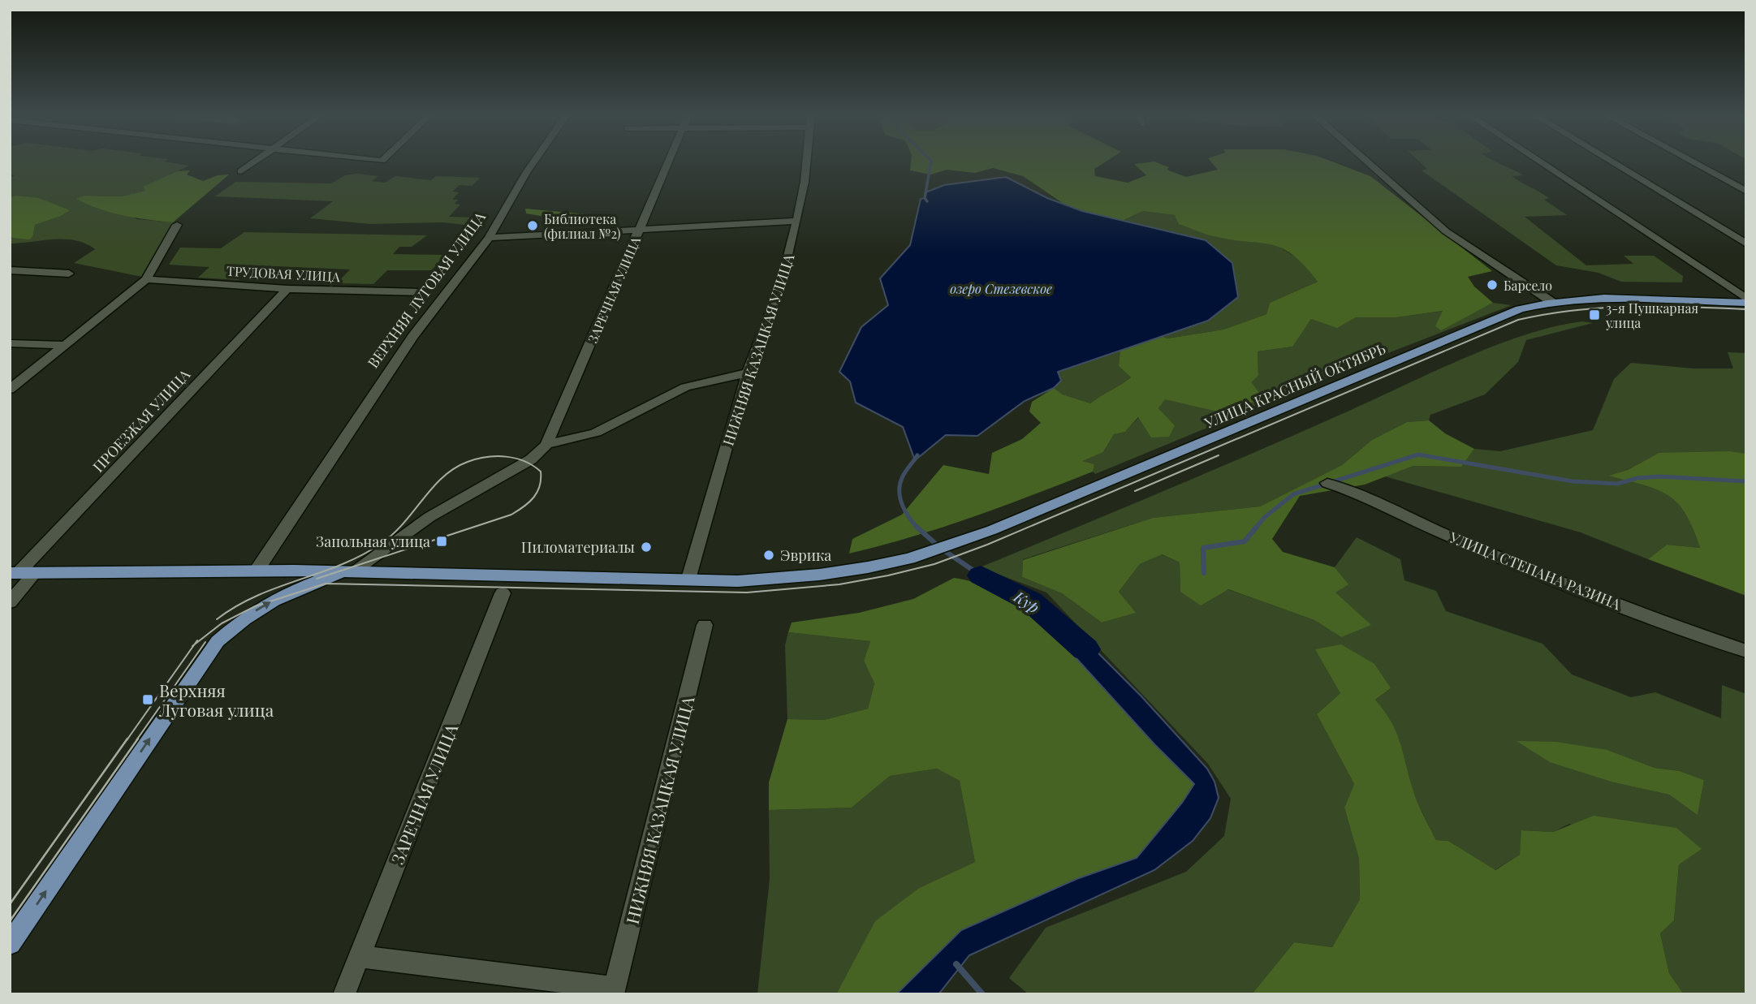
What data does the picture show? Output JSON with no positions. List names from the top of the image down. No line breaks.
{"streets":{"main road":["УЛИЦА КРАСНЫЙ ОКТЯБРЬ"],"street":["ТРУДОВАЯ УЛИЦА","ВЕРХНЯЯ ЛУГОВАЯ УЛИЦА","ЗАРЕЧНАЯ УЛИЦА","НИЖНЯЯ КАЗАЦКАЯ УЛИЦА","ПРОЕЗЖАЯ УЛИЦА","УЛИЦА СТЕПАНА РАЗИНА"]},"crossings":[["ТРУДОВАЯ УЛИЦА","ПРОЕЗЖАЯ УЛИЦА"],["НИЖНЯЯ КАЗАЦКАЯ УЛИЦА","УЛИЦА КРАСНЫЙ ОКТЯБРЬ"]],"water":["озеро Стезевское","Кур"],"places":{"other":["Библиотека (филиал №2)","Барсело","Пиломатериалы","Эврика"],"transit":["3-я Пушкарная улица","Запольная улица","Верхняя Луговая улица"]}}
